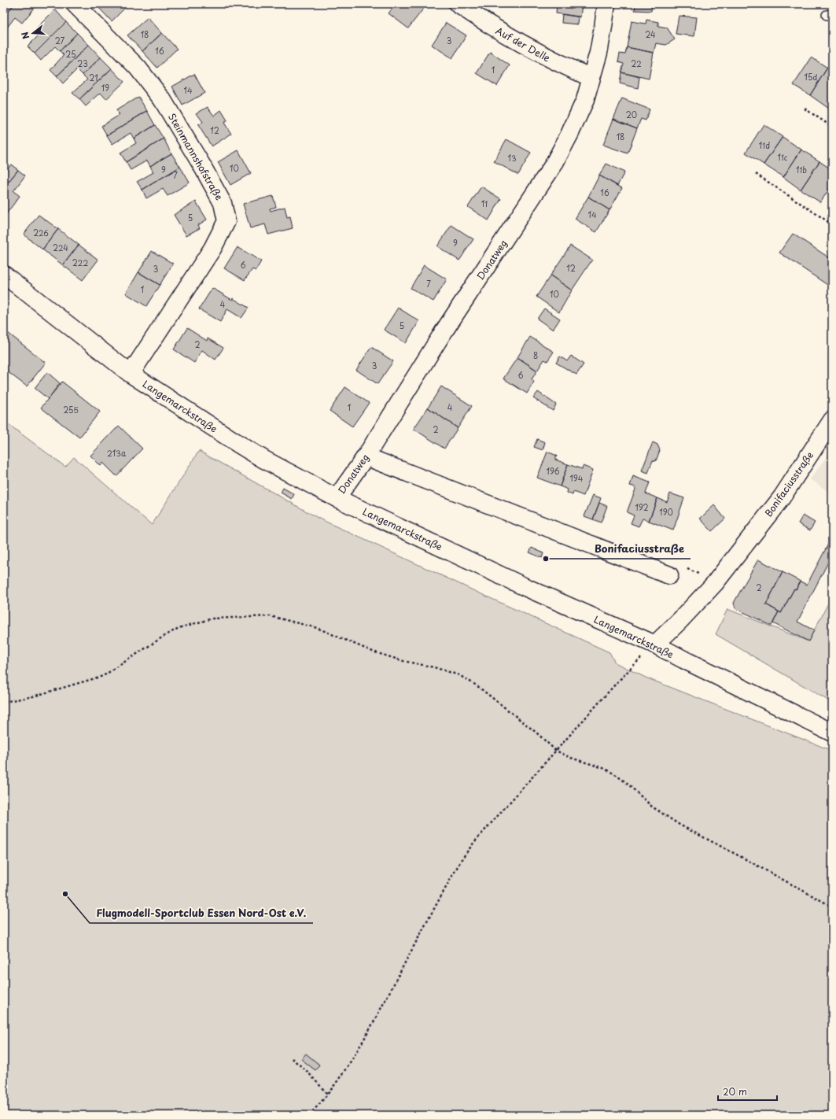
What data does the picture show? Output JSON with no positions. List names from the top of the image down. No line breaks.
{"streets":{"street":["Auf der Delle","Steinmannshofstraße","Donatweg","Langemarckstraße","Bonifaciusstraße"]},"crossings":[["Auf der Delle","Donatweg"],["Steinmannshofstraße","Langemarckstraße"],["Donatweg","Langemarckstraße"],["Langemarckstraße","Bonifaciusstraße"]],"places":["Bonifaciusstraße","Flugmodell-Sportclub Essen Nord-Ost e.V."],"house_numbers":["18","24","27","3","16","25","23","22","1","15d","21","19","14","20","12","18","11d","11c","13","10","9","11b","7","16","11","14","5","226","9","224","222","6","12","3","7","1","10","4","5","2","8","3","6","1","4","255","2","213a","196","194","192","190","2"],"scale_bar":"20 m","north":"left"}
